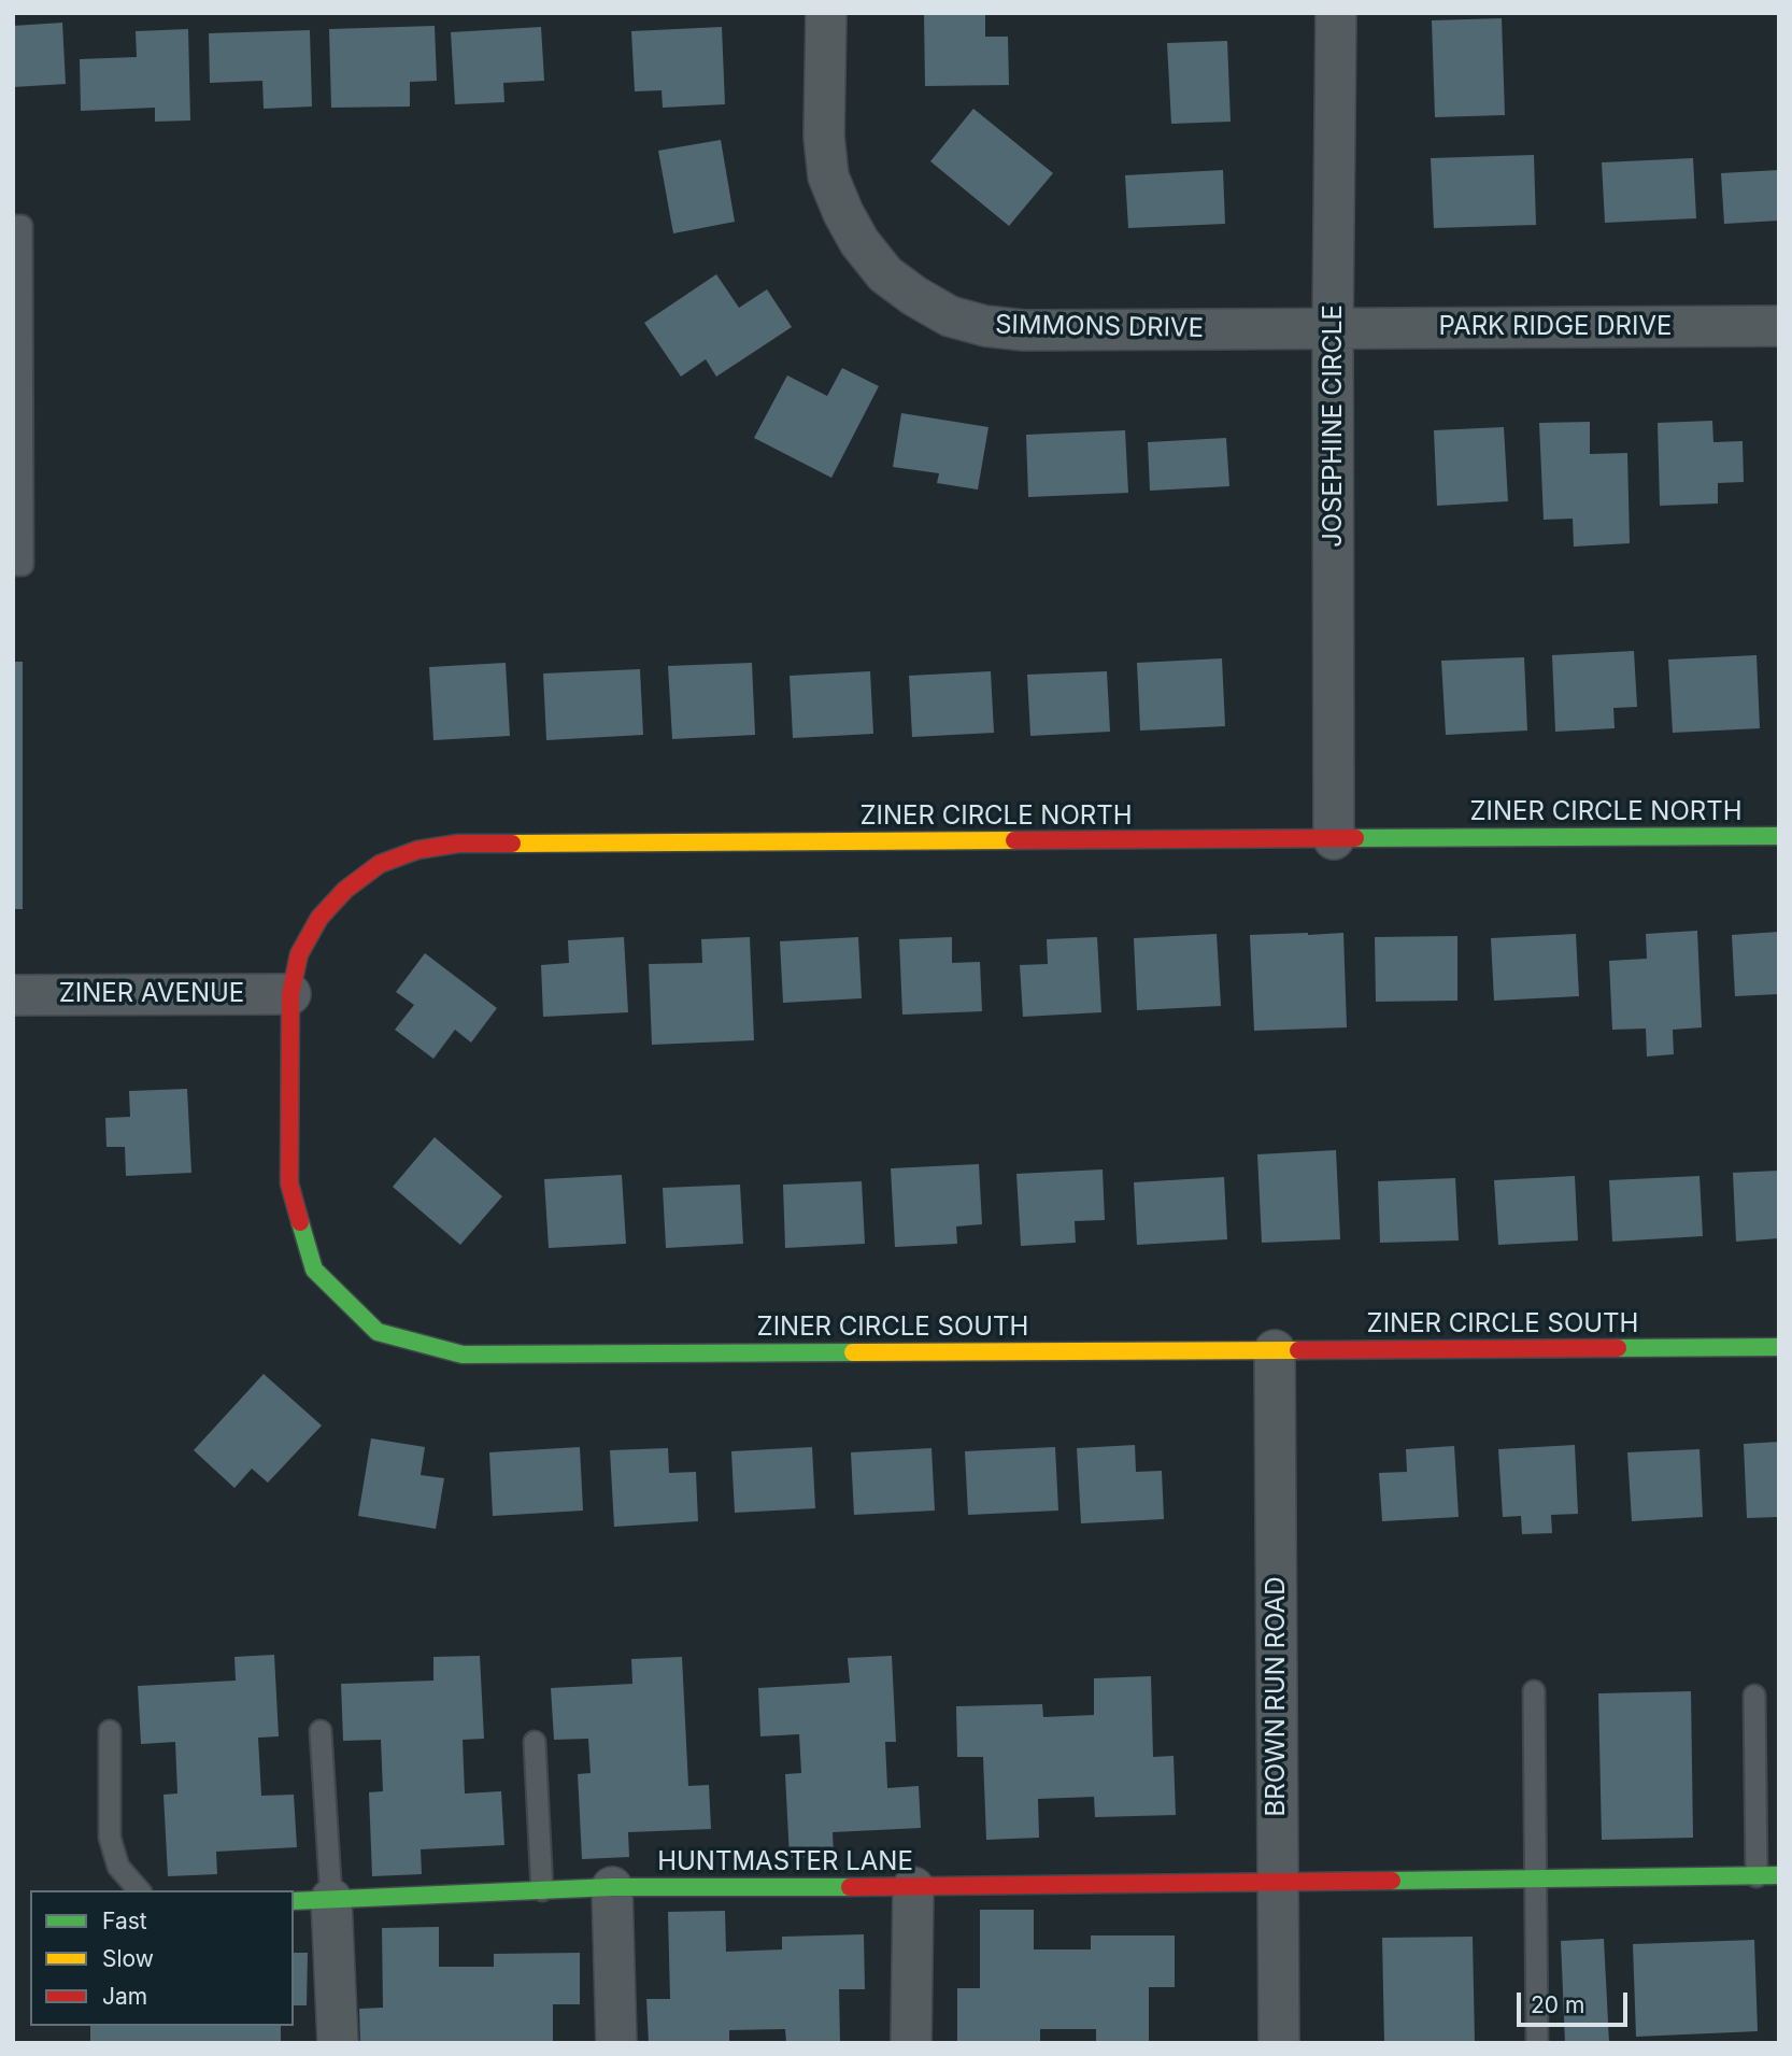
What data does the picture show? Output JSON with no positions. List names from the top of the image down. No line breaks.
{"streets":{"street":["SIMMONS DRIVE","PARK RIDGE DRIVE","JOSEPHINE CIRCLE","ZINER CIRCLE NORTH","ZINER AVENUE","ZINER CIRCLE SOUTH","BROWN RUN ROAD","HUNTMASTER LANE"]},"crossings":[["SIMMONS DRIVE","PARK RIDGE DRIVE"],["SIMMONS DRIVE","JOSEPHINE CIRCLE"],["PARK RIDGE DRIVE","JOSEPHINE CIRCLE"],["JOSEPHINE CIRCLE","ZINER CIRCLE NORTH"],["ZINER CIRCLE NORTH","ZINER AVENUE"],["ZINER CIRCLE NORTH","ZINER CIRCLE SOUTH"],["ZINER AVENUE","ZINER CIRCLE SOUTH"],["ZINER CIRCLE SOUTH","BROWN RUN ROAD"],["BROWN RUN ROAD","HUNTMASTER LANE"]],"legend":["Fast","Slow","Jam"],"scale_bar":"20 m"}
